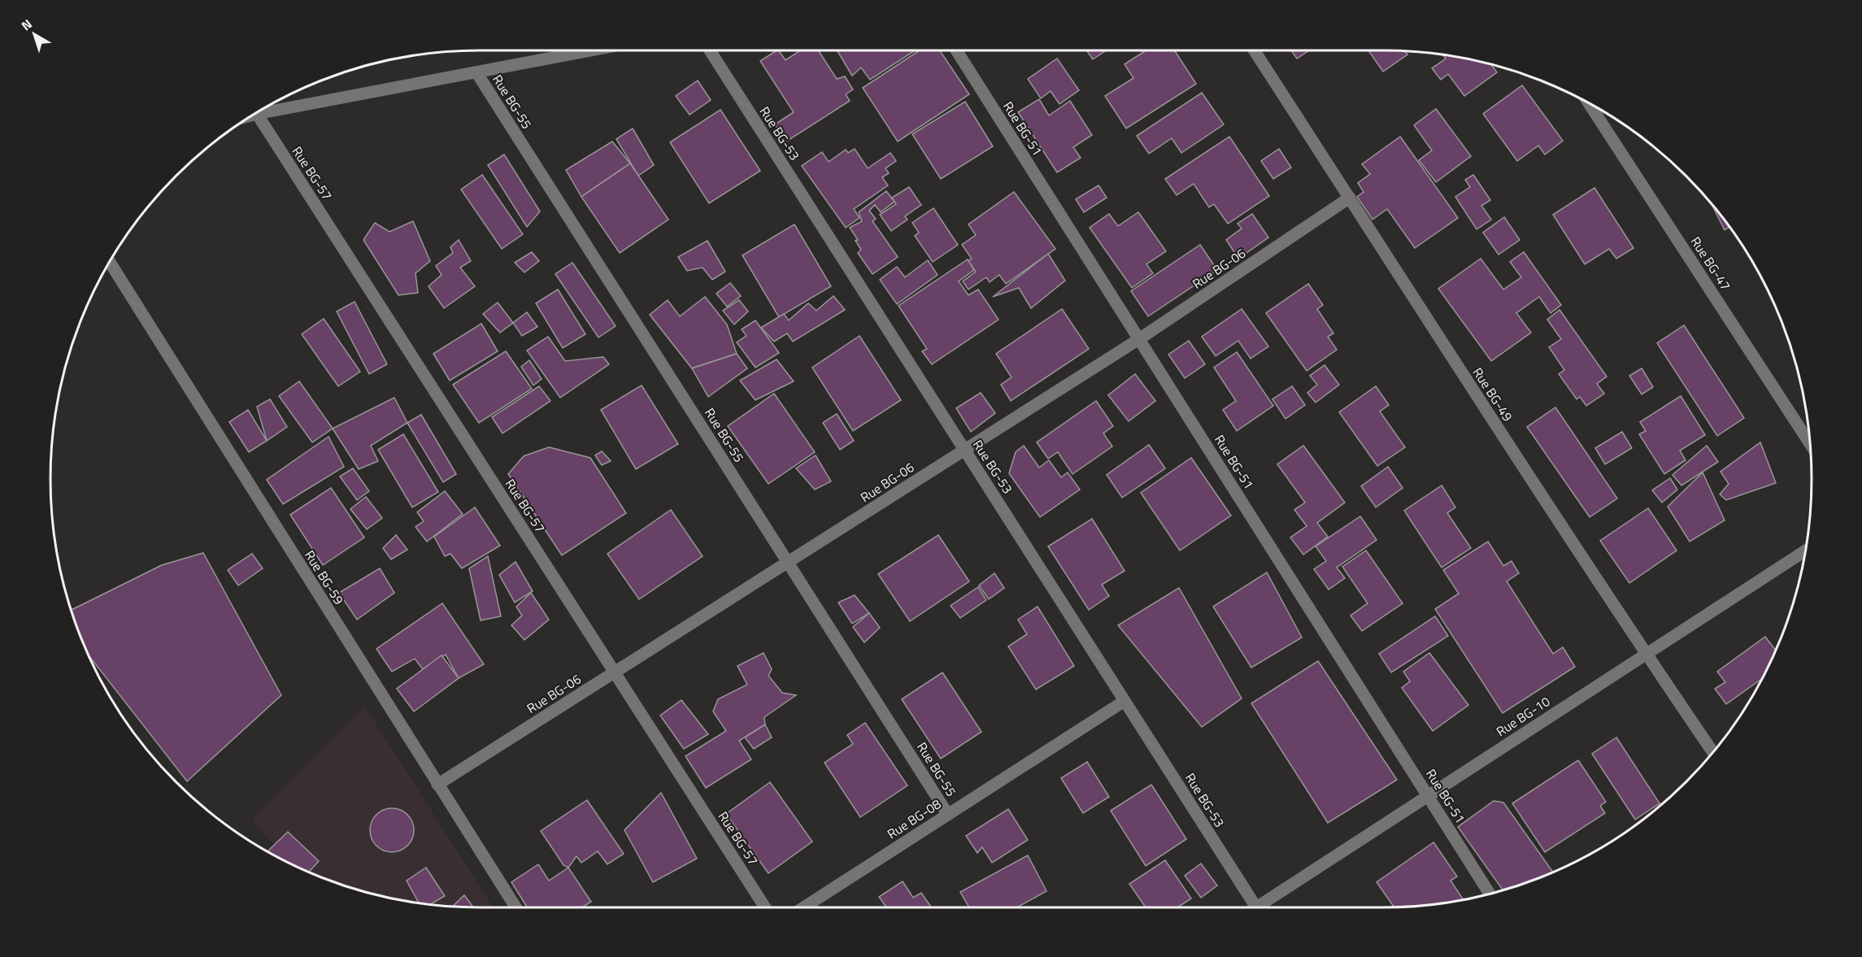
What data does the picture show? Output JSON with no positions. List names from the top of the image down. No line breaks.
{"streets":{"street":["Rue BG-55","Rue BG-51","Rue BG-53","Rue BG-57","Rue BG-47","Rue BG-06","Rue BG-49","Rue BG-59","Rue BG-10","Rue BG-08"]},"crossings":[["Rue BG-55","Rue BG-06"],["Rue BG-55","Rue BG-08"],["Rue BG-51","Rue BG-06"],["Rue BG-51","Rue BG-10"],["Rue BG-53","Rue BG-06"],["Rue BG-53","Rue BG-08"],["Rue BG-57","Rue BG-06"],["Rue BG-06","Rue BG-49"],["Rue BG-06","Rue BG-59"],["Rue BG-49","Rue BG-10"]],"north":"top left"}
